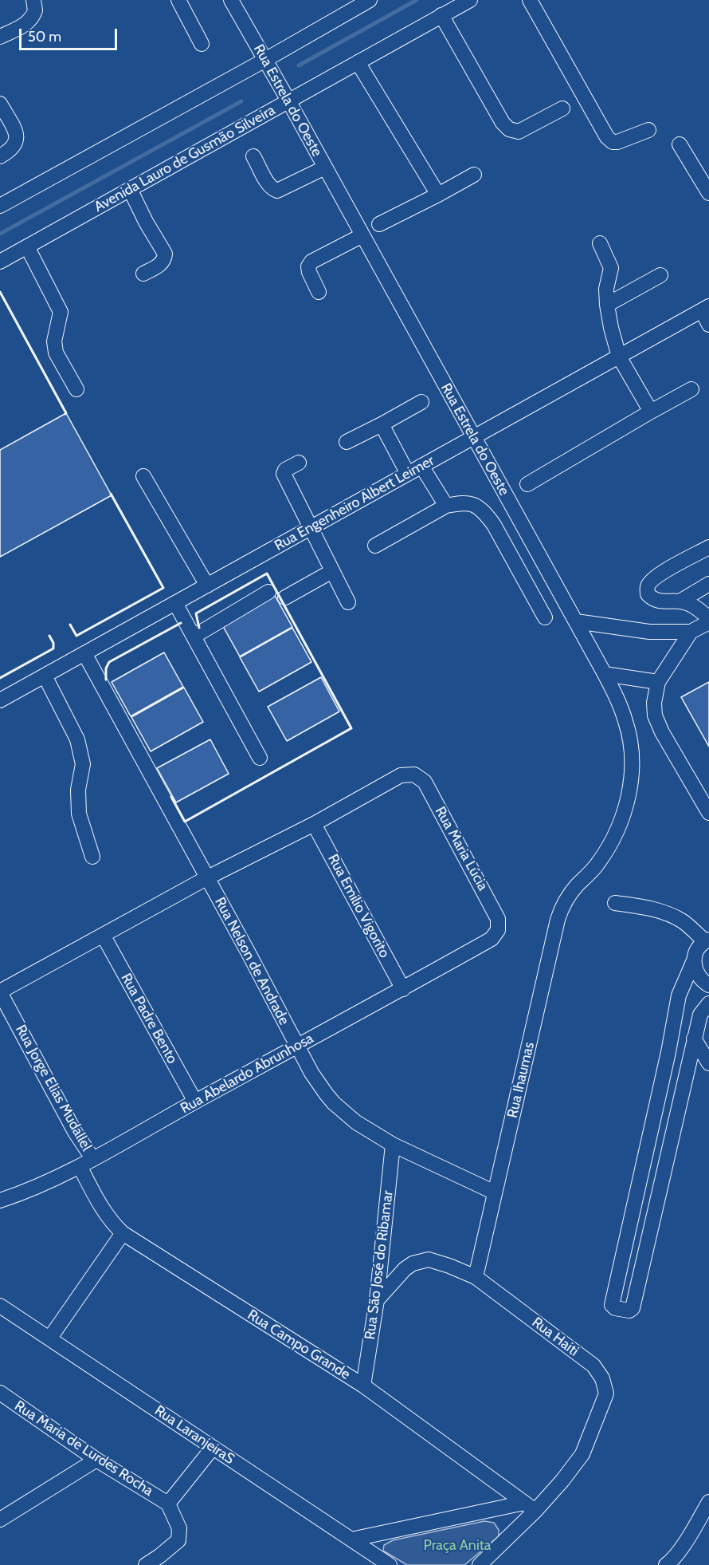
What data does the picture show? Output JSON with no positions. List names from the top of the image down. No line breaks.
{"streets":{"street":["Rua Estrela do Oeste","Avenida Lauro de Gusmão Silveira","Rua Engenheiro Albert Leimer","Rua Maria Lúcia","Rua Emilio Vigorito","Rua Nelson de Andrade","Rua Padre Bento","Rua Abelardo Abrunhosa","Rua Ihaumas","Rua Jorge Elias Mudallel","Rua São José do Ribamar","Rua Haiti","Rua Campo Grande","Rua LaranjeiraS","Rua Maria de Lurdes Rocha"]},"crossings":[["Rua Estrela do Oeste","Avenida Lauro de Gusmão Silveira"],["Rua Estrela do Oeste","Rua Engenheiro Albert Leimer"],["Rua Estrela do Oeste","Rua Ihaumas"],["Rua Engenheiro Albert Leimer","Rua Nelson de Andrade"],["Rua Maria Lúcia","Rua Emilio Vigorito"],["Rua Maria Lúcia","Rua Abelardo Abrunhosa"],["Rua Emilio Vigorito","Rua Abelardo Abrunhosa"],["Rua Nelson de Andrade","Rua Abelardo Abrunhosa"],["Rua Nelson de Andrade","Rua Ihaumas"],["Rua Nelson de Andrade","Rua São José do Ribamar"],["Rua Padre Bento","Rua Abelardo Abrunhosa"],["Rua Abelardo Abrunhosa","Rua Jorge Elias Mudallel"],["Rua Abelardo Abrunhosa","Rua Campo Grande"],["Rua Ihaumas","Rua Haiti"],["Rua São José do Ribamar","Rua Haiti"],["Rua São José do Ribamar","Rua Campo Grande"],["Rua Haiti","Rua Campo Grande"]],"parks":["Praça Anita"],"scale_bar":"50 m"}
